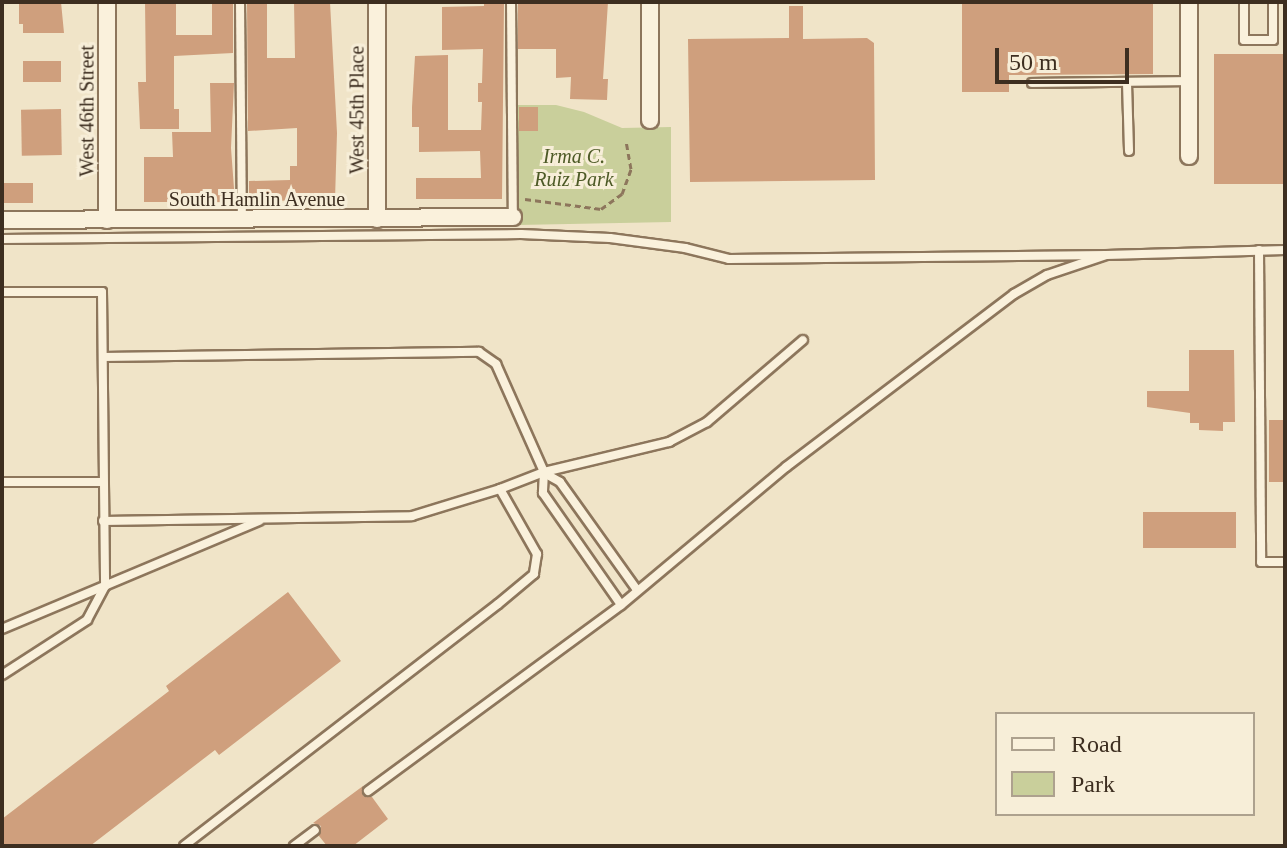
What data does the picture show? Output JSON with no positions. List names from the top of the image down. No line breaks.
{"streets":{"street":["West 45th Place","West 46th Street","South Hamlin Avenue"]},"crossings":[["West 45th Place","South Hamlin Avenue"],["West 46th Street","South Hamlin Avenue"]],"parks":["Irma C. Ruiz Park"],"legend":["Road","Park"],"scale_bar":"50 m"}
